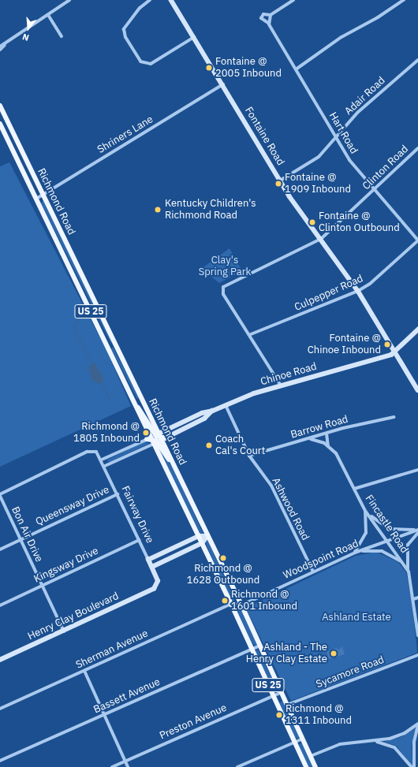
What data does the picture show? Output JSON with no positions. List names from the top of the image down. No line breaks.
{"streets":{"main road":["Richmond Road","US 25"],"street":["Adair Road","Hart Road","Shriners Lane","Fontaine Road","Clinton Road","Culpepper Road","Chinoe Road","Barrow Road","Queensway Drive","Ashwood Road","Fairway Drive","Fincastle Road","Bon Air Drive","Woodspoint Road","Kingsway Drive","Henry Clay Boulevard","Sherman Avenue","Sycamore Road","Bassett Avenue","Preston Avenue"]},"crossings":[["Adair Road","Hart Road"],["Adair Road","Fontaine Road"],["Hart Road","Clinton Road"],["Hart Road","Culpepper Road"],["Shriners Lane","Fontaine Road"],["Shriners Lane","Richmond Road"],["Fontaine Road","Clinton Road"],["Fontaine Road","Culpepper Road"],["Fontaine Road","Chinoe Road"],["Clinton Road","Culpepper Road"],["Richmond Road","Chinoe Road"],["Richmond Road","Woodspoint Road"],["Richmond Road","Sherman Avenue"],["Richmond Road","Sycamore Road"],["Richmond Road","Bassett Avenue"],["Richmond Road","Preston Avenue"],["Chinoe Road","Ashwood Road"],["Barrow Road","Ashwood Road"],["Barrow Road","Fincastle Road"],["Queensway Drive","Fairway Drive"],["Queensway Drive","Bon Air Drive"],["Ashwood Road","Woodspoint Road"],["Fairway Drive","Bon Air Drive"],["Fairway Drive","Kingsway Drive"],["Fairway Drive","Henry Clay Boulevard"],["Fincastle Road","Woodspoint Road"],["Bon Air Drive","Kingsway Drive"],["Bon Air Drive","Henry Clay Boulevard"],["Woodspoint Road","Sherman Avenue"]],"parks":["Clay's Spring Park","Ashland Estate"],"places":["Fontaine @ 2005 Inbound","Fontaine @ 1909 Inbound","Kentucky Children's Richmond Road","Fontaine @ Clinton Outbound","Fontaine @ Chinoe Inbound","Richmond @ 1805 Inbound","Coach Cal's Court","Richmond @ 1628 Outbound","Richmond @ 1601 Inbound","Ashland - The Henry Clay Estate","Richmond @ 1311 Inbound"],"north":"bottom"}
